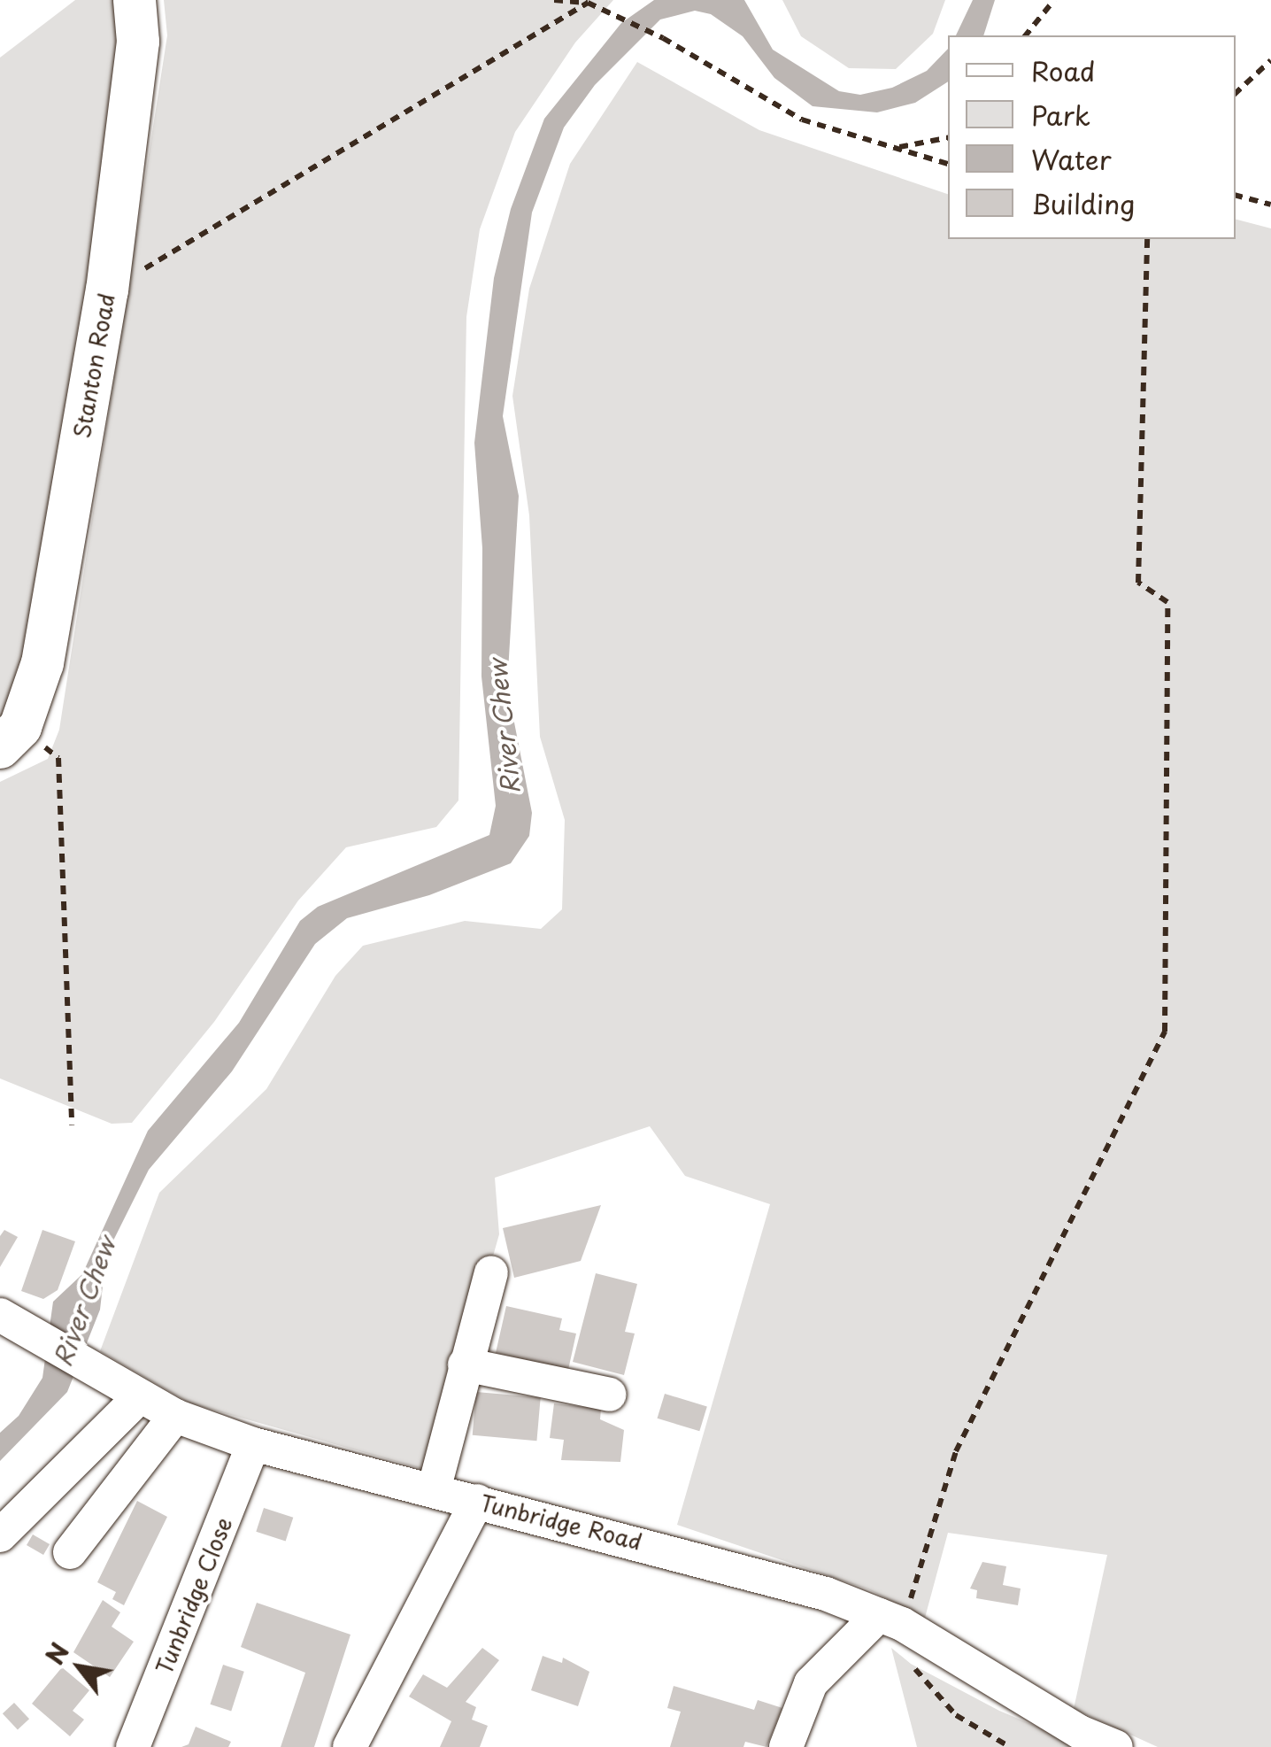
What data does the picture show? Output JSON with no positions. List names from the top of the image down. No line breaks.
{"streets":{"main road":["Stanton Road"],"street":["Tunbridge Road","Tunbridge Close"]},"crossings":[["Tunbridge Road","Tunbridge Close"]],"water":["River Chew"],"legend":["Road","Park","Water","Building"],"north":"top left"}
